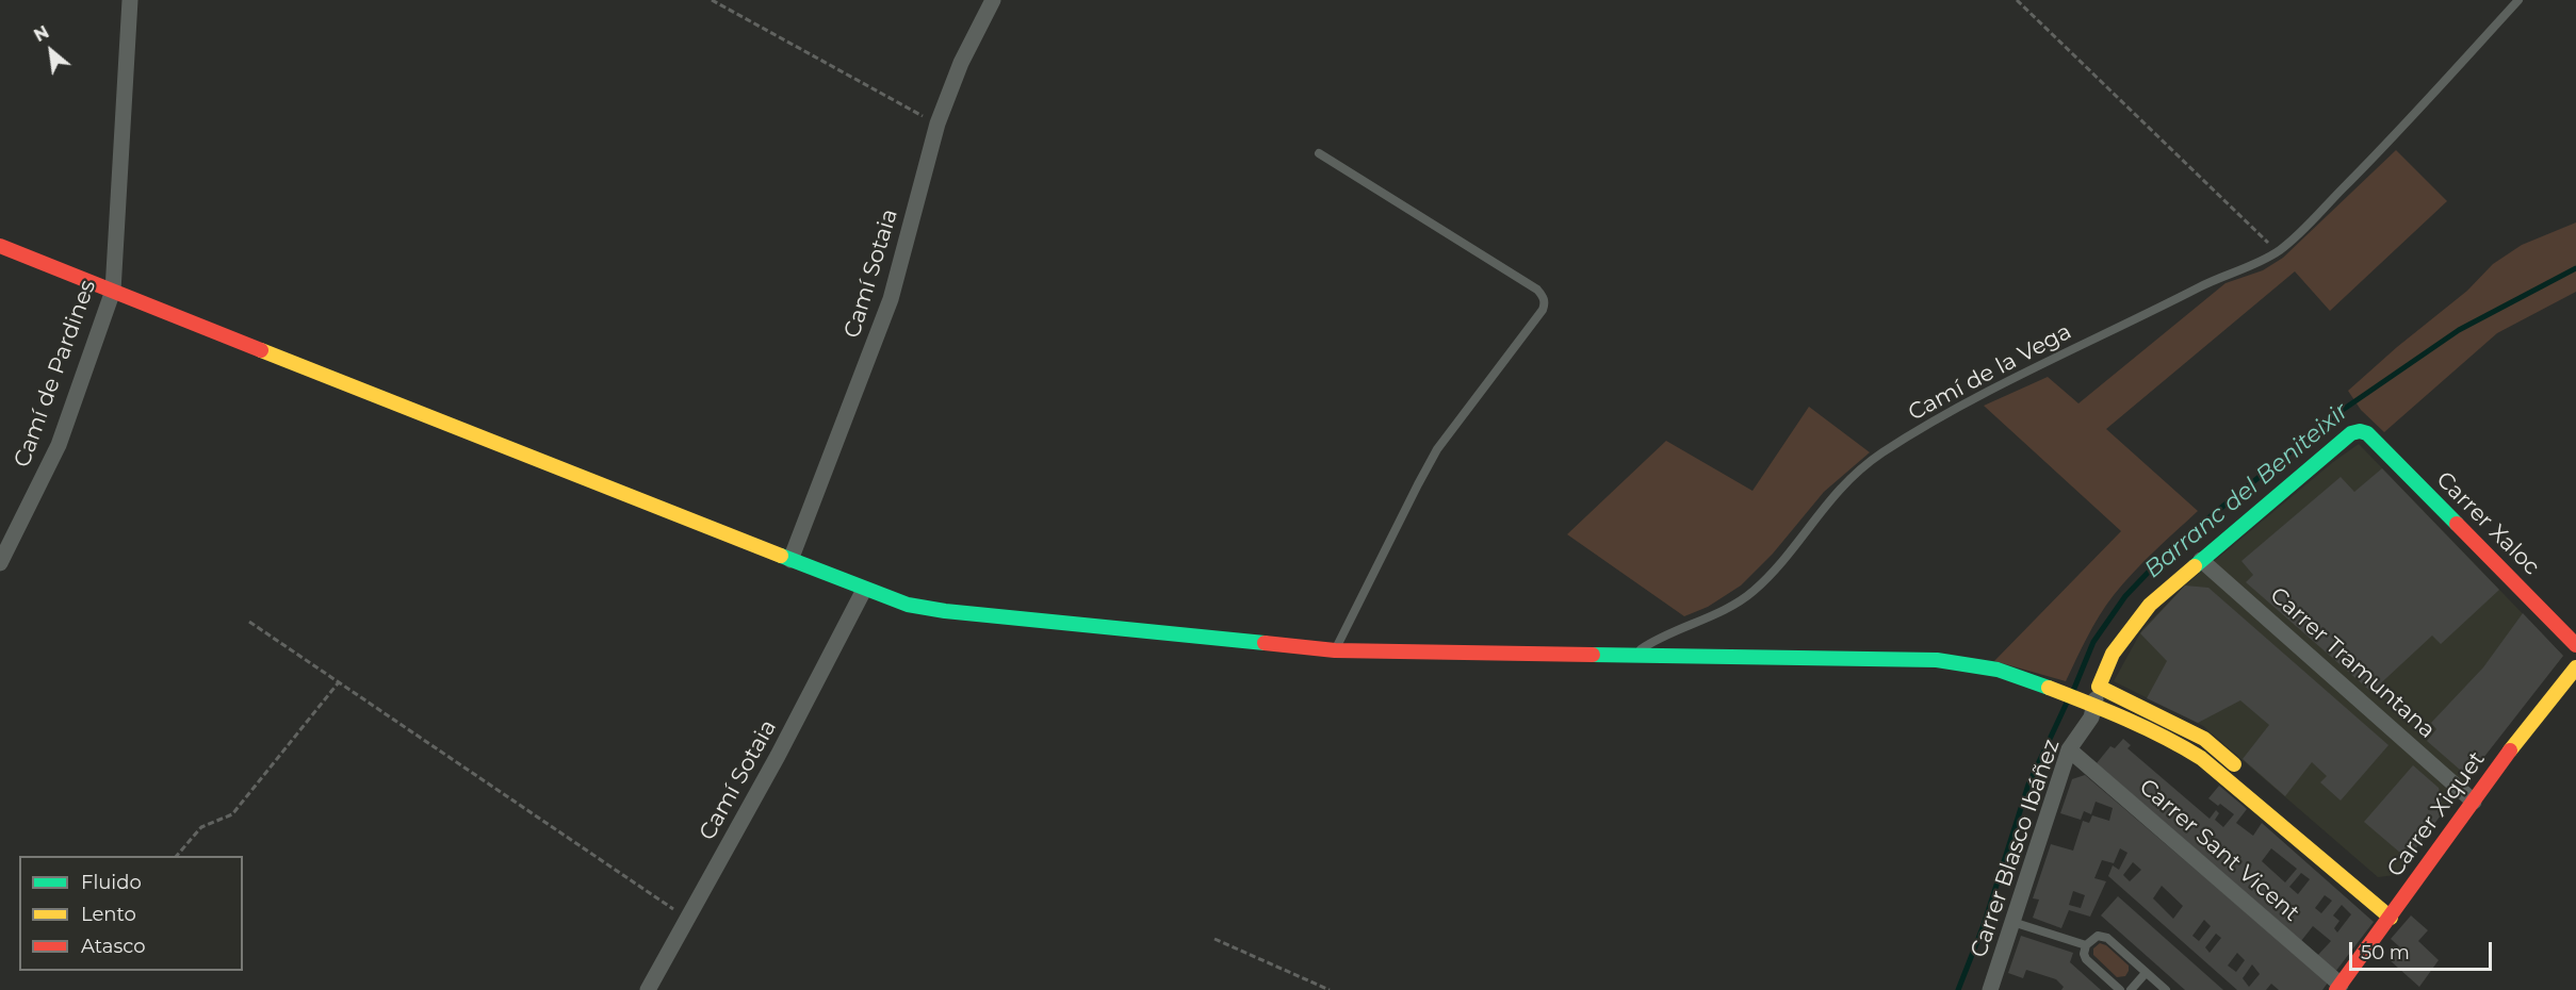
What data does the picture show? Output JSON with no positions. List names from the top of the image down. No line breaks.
{"streets":{"street":["Camí Sotaia","Camí de Pardines","Carrer Xaloc","Carrer Tramuntana","Carrer Xiquet","Carrer Blasco Ibáñez","Carrer Sant Vicent"],"lane":["Camí de la Vega"]},"crossings":[["Carrer Xaloc","Carrer Tramuntana"],["Carrer Tramuntana","Carrer Xiquet"],["Carrer Xiquet","Carrer Sant Vicent"],["Carrer Blasco Ibáñez","Carrer Sant Vicent"]],"water":["Barranc del Beniteixir"],"legend":["Fluido","Lento","Atasco"],"scale_bar":"50 m","north":"top left"}
